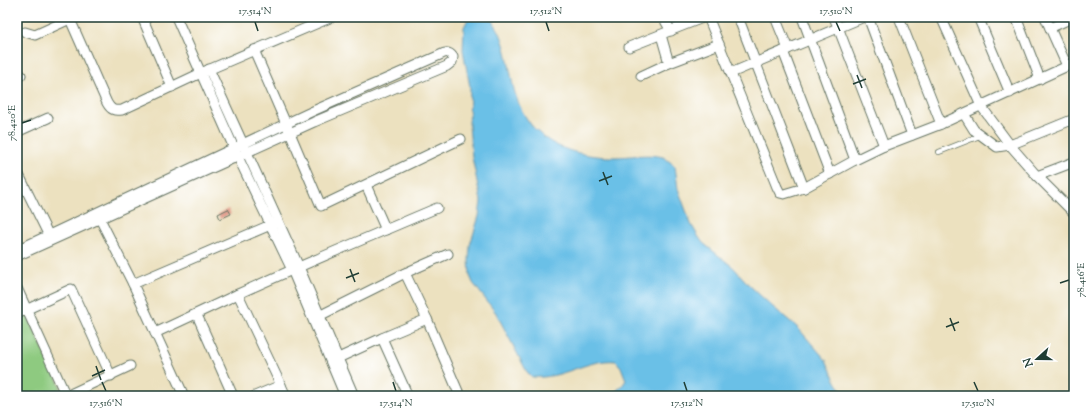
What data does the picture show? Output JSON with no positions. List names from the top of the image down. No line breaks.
{"north":"left","coordinates":["17.514°N","17.512°N","17.510°N","78.420°E","78.416°E","17.516°N"]}
